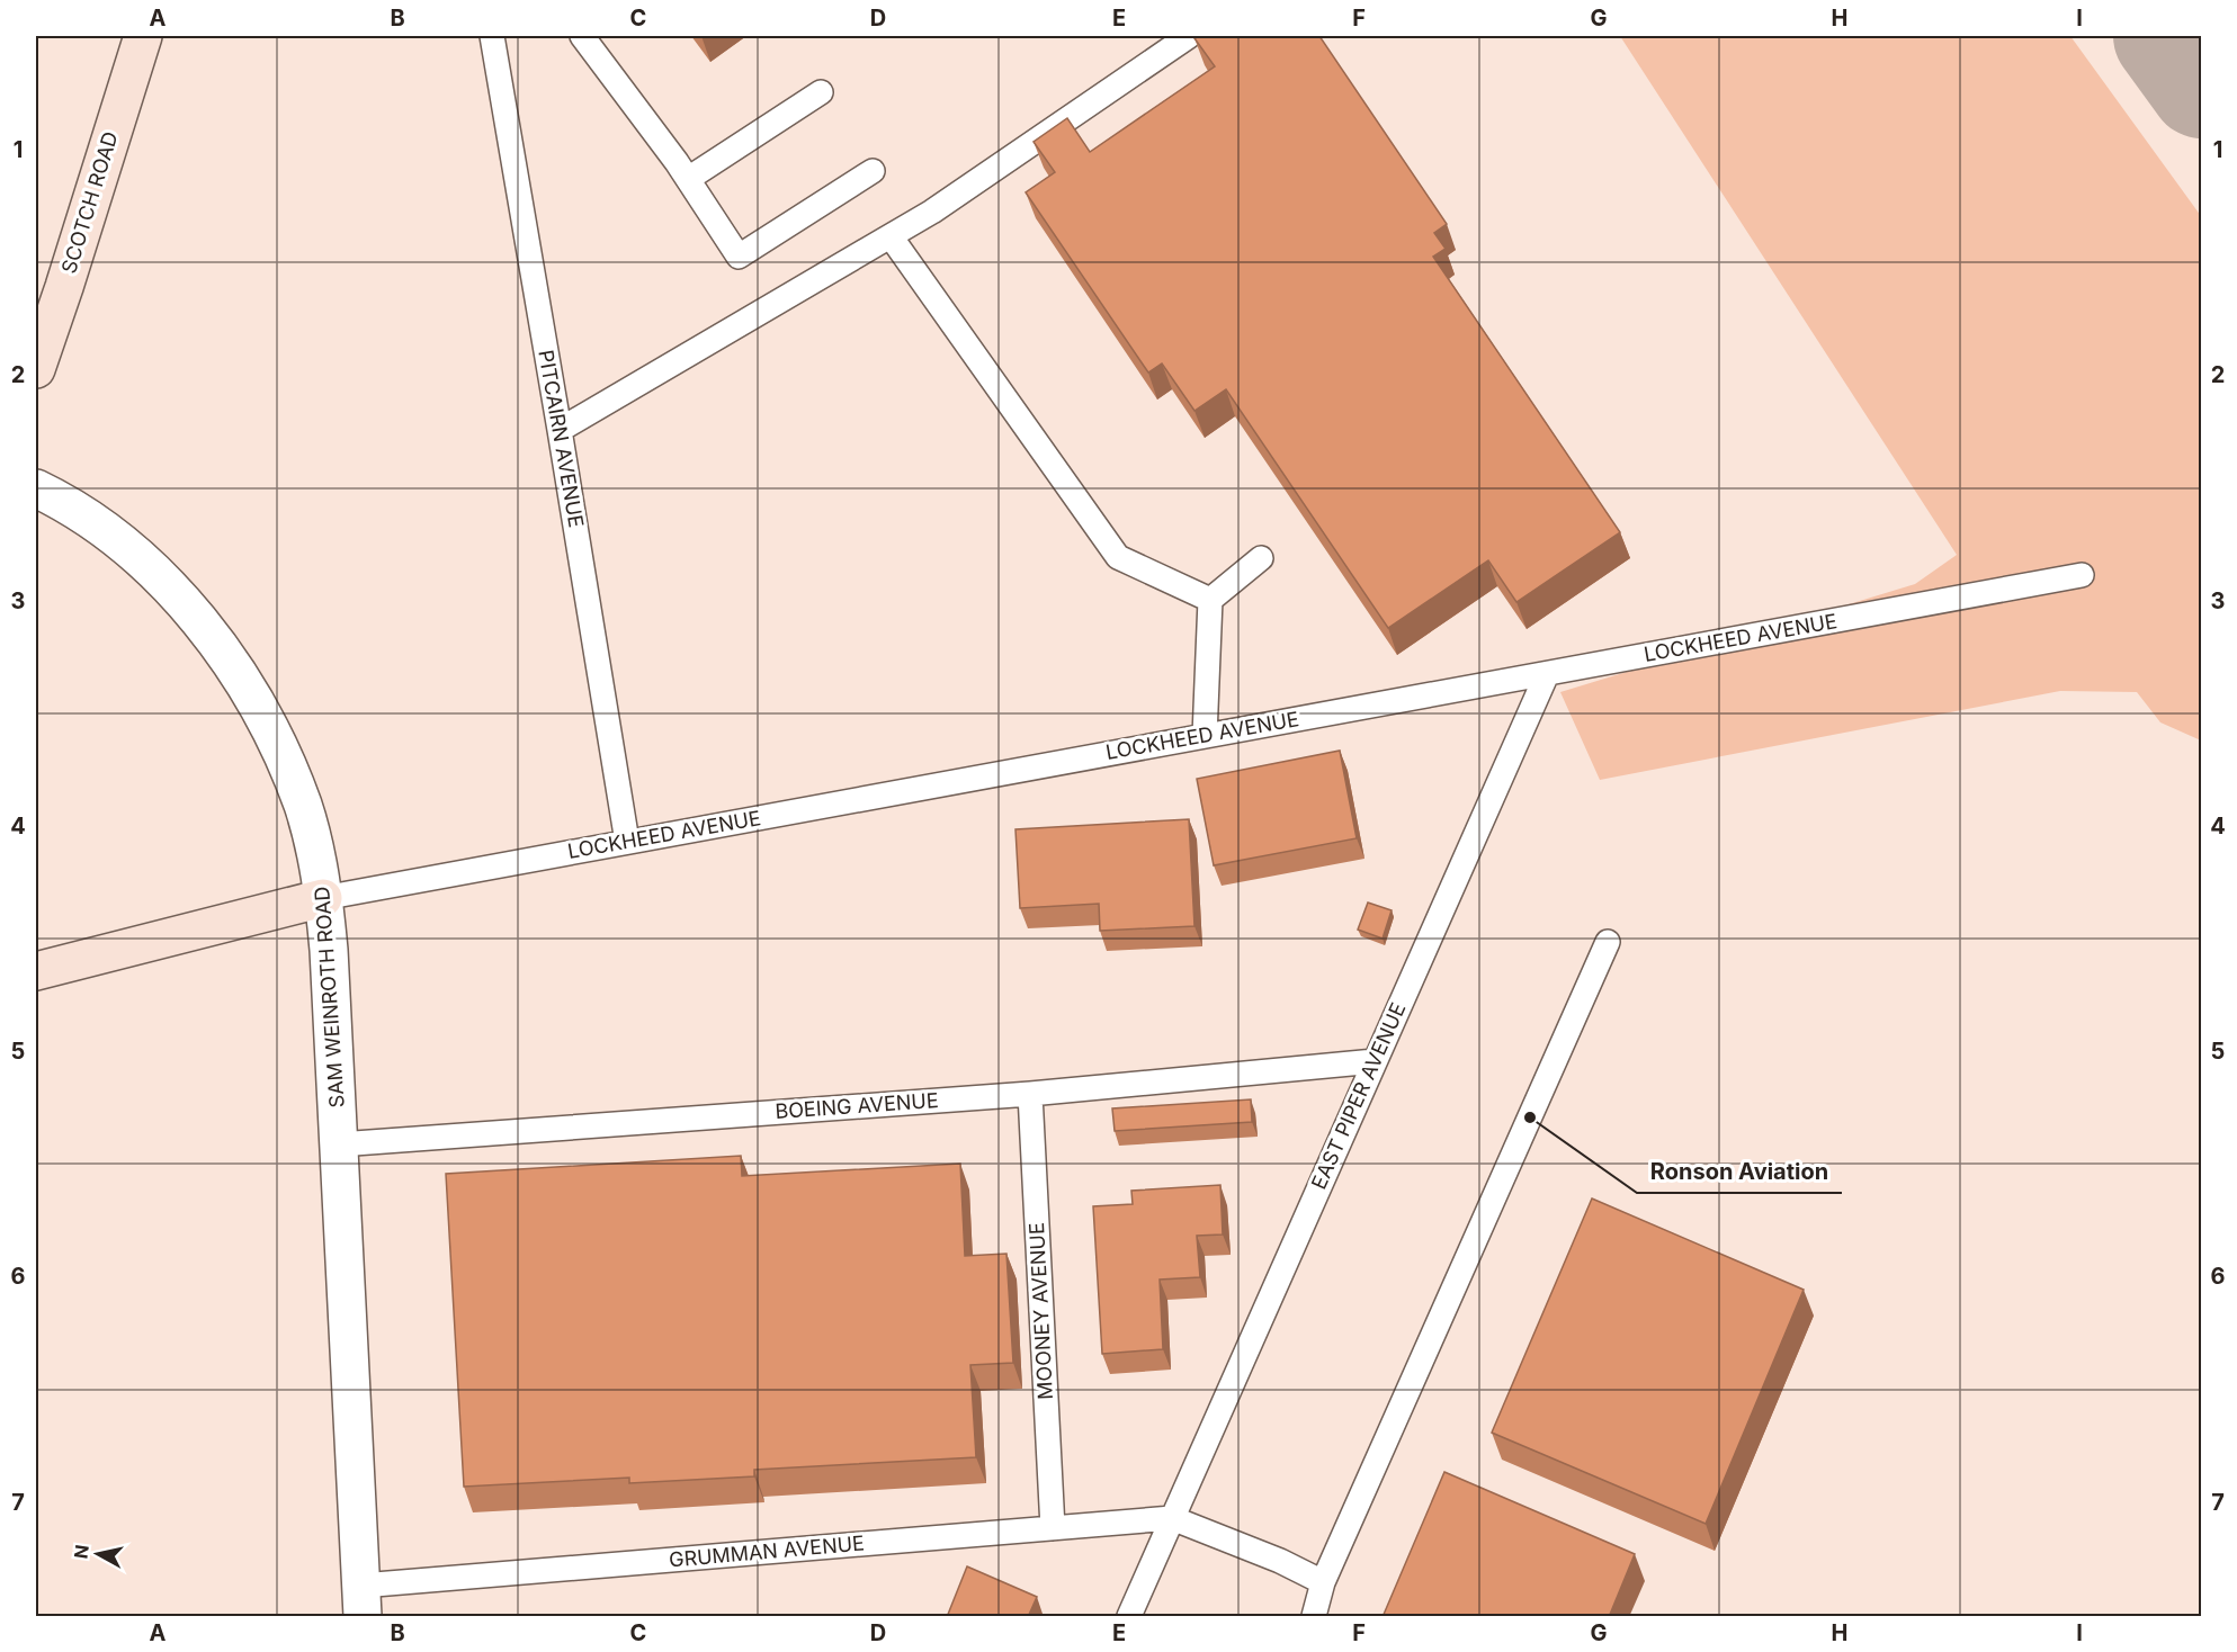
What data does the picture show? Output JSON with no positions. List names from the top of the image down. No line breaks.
{"streets":{"main road":["SCOTCH ROAD"],"street":["SAM WEINROTH ROAD"],"lane":["PITCAIRN AVENUE","LOCKHEED AVENUE","EAST PIPER AVENUE","BOEING AVENUE","MOONEY AVENUE","GRUMMAN AVENUE"]},"crossings":[["PITCAIRN AVENUE","LOCKHEED AVENUE"],["LOCKHEED AVENUE","SAM WEINROTH ROAD"],["LOCKHEED AVENUE","EAST PIPER AVENUE"],["SAM WEINROTH ROAD","BOEING AVENUE"],["SAM WEINROTH ROAD","GRUMMAN AVENUE"],["EAST PIPER AVENUE","BOEING AVENUE"],["EAST PIPER AVENUE","GRUMMAN AVENUE"],["BOEING AVENUE","MOONEY AVENUE"],["MOONEY AVENUE","GRUMMAN AVENUE"]],"places":["Ronson Aviation"],"north":"left","grid":{"columns":["A","B","C","D","E","F","G","H","I"],"rows":["1","2","3","4","5","6","7"]}}
